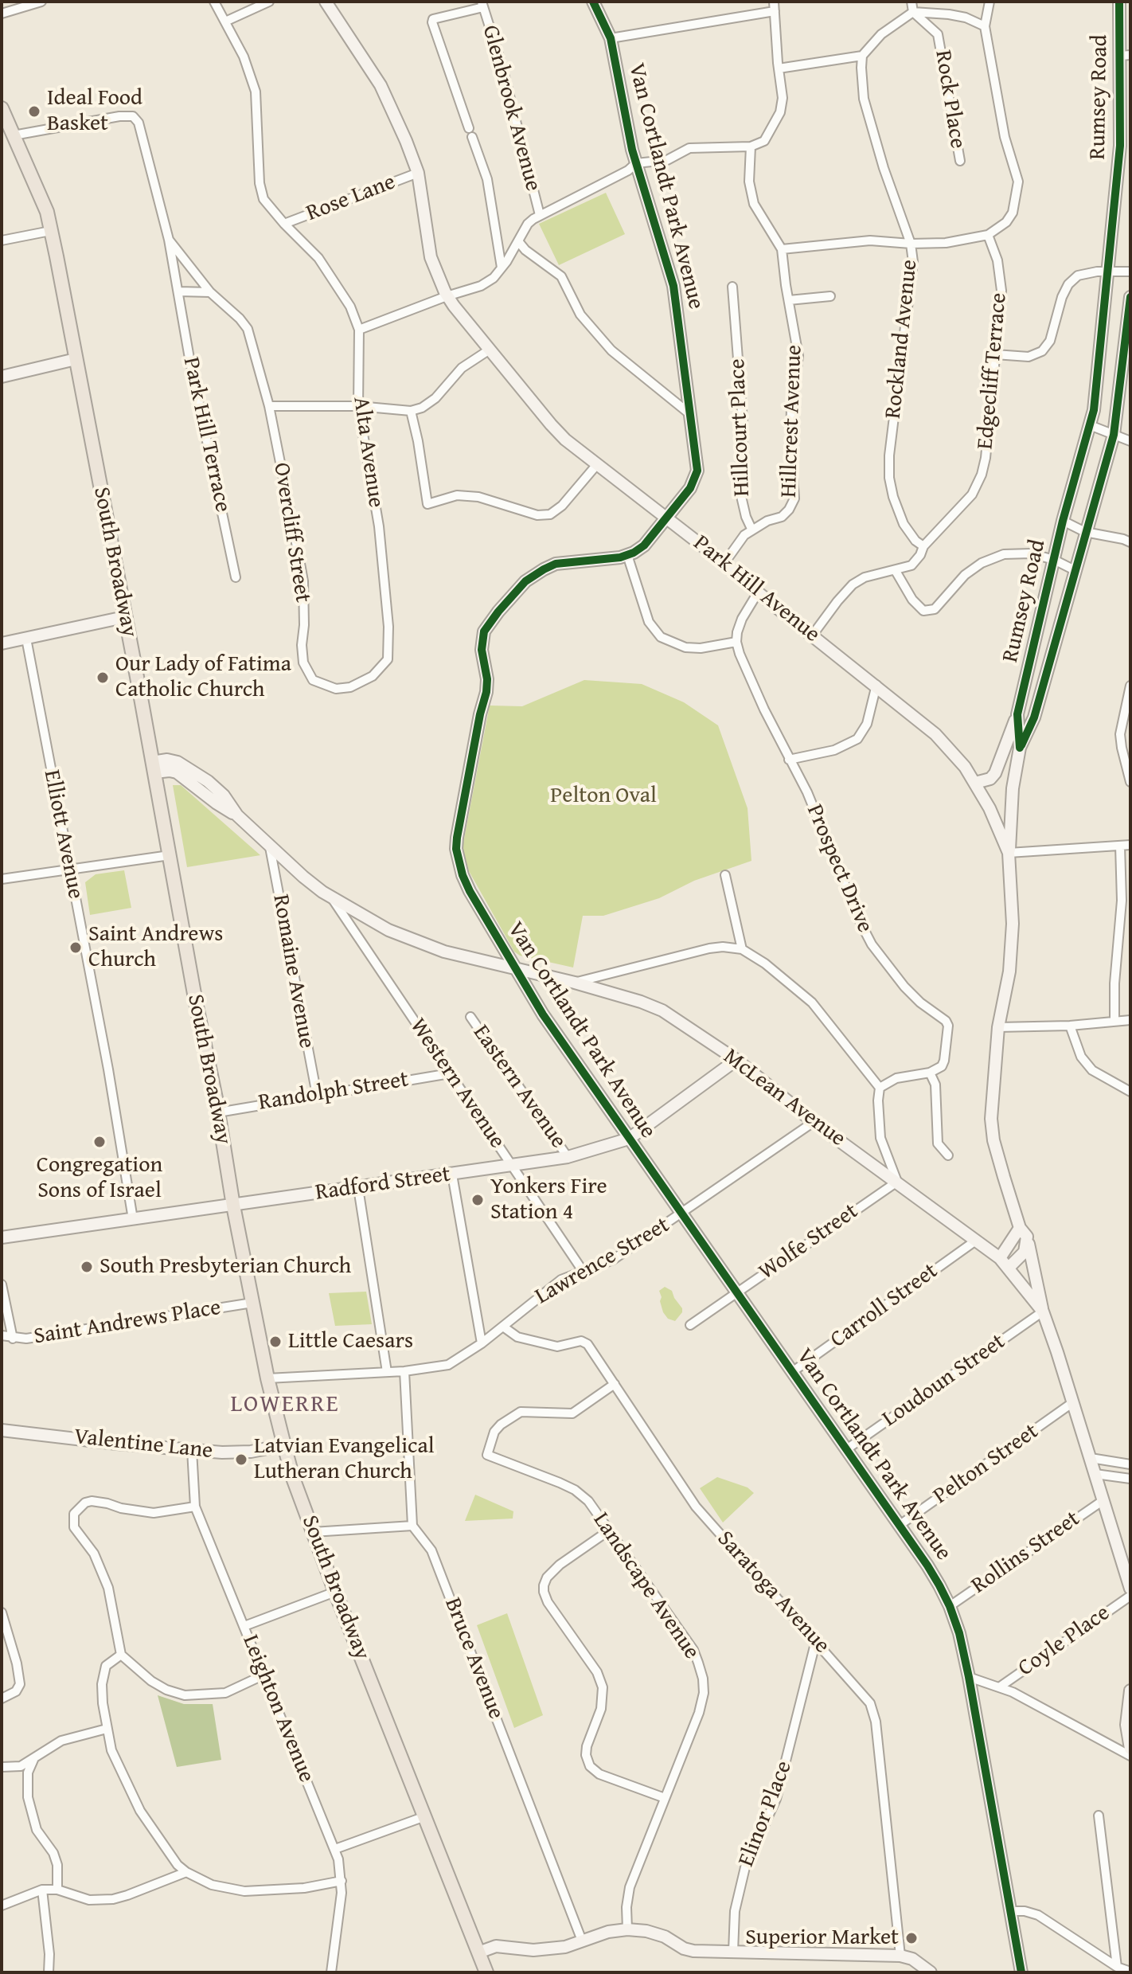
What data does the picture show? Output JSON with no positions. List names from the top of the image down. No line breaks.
{"streets":{"main road":["South Broadway"],"street":["Rumsey Road","Rock Place","Glenbrook Avenue","Van Cortlandt Park Avenue","Rose Lane","Rockland Avenue","Edgecliff Terrace","Hillcrest Avenue","Hillcourt Place","Park Hill Terrace","Alta Avenue","Overcliff Street","Park Hill Avenue","Elliott Avenue","Prospect Drive","Romaine Avenue","Western Avenue","Eastern Avenue","Randolph Street","McLean Avenue","Radford Street","Wolfe Street","Lawrence Street","Carroll Street","Saint Andrews Place","Loudoun Street","Valentine Lane","Pelton Street","Rollins Street","Landscape Avenue","Saratoga Avenue","Coyle Place","Bruce Avenue","Leighton Avenue","Elinor Place"]},"crossings":[["Rumsey Road","Park Hill Avenue"],["Van Cortlandt Park Avenue","Park Hill Avenue"],["Van Cortlandt Park Avenue","McLean Avenue"],["Van Cortlandt Park Avenue","Radford Street"],["Van Cortlandt Park Avenue","Wolfe Street"],["Van Cortlandt Park Avenue","Lawrence Street"],["Van Cortlandt Park Avenue","Carroll Street"],["Van Cortlandt Park Avenue","Loudoun Street"],["Van Cortlandt Park Avenue","Pelton Street"],["Van Cortlandt Park Avenue","Rollins Street"],["Rose Lane","Alta Avenue"],["Rose Lane","Park Hill Avenue"],["Rockland Avenue","Edgecliff Terrace"],["Hillcrest Avenue","Hillcourt Place"],["Hillcrest Avenue","Park Hill Avenue"],["Park Hill Terrace","Overcliff Street"],["Park Hill Terrace","South Broadway"],["Alta Avenue","Overcliff Street"],["South Broadway","Randolph Street"],["South Broadway","McLean Avenue"],["South Broadway","Radford Street"],["South Broadway","Lawrence Street"],["South Broadway","Saint Andrews Place"],["South Broadway","Valentine Lane"],["Park Hill Avenue","McLean Avenue"],["Park Hill Avenue","Loudoun Street"],["Elliott Avenue","Radford Street"],["Romaine Avenue","Randolph Street"],["Romaine Avenue","McLean Avenue"],["Western Avenue","Randolph Street"],["Western Avenue","McLean Avenue"],["Western Avenue","Radford Street"],["Western Avenue","Lawrence Street"],["Eastern Avenue","Radford Street"],["McLean Avenue","Radford Street"],["McLean Avenue","Wolfe Street"],["McLean Avenue","Lawrence Street"],["McLean Avenue","Carroll Street"],["McLean Avenue","Loudoun Street"],["McLean Avenue","Pelton Street"],["McLean Avenue","Rollins Street"],["Lawrence Street","Saratoga Avenue"],["Valentine Lane","Leighton Avenue"],["Landscape Avenue","Saratoga Avenue"],["Saratoga Avenue","Elinor Place"]],"districts":["LOWERRE"],"parks":["Pelton Oval"],"places":["Ideal Food Basket","Our Lady of Fatima Catholic Church","Saint Andrews Church","Congregation Sons of Israel","Yonkers Fire Station 4","South Presbyterian Church","Little Caesars","Latvian Evangelical Lutheran Church","Superior Market"]}
